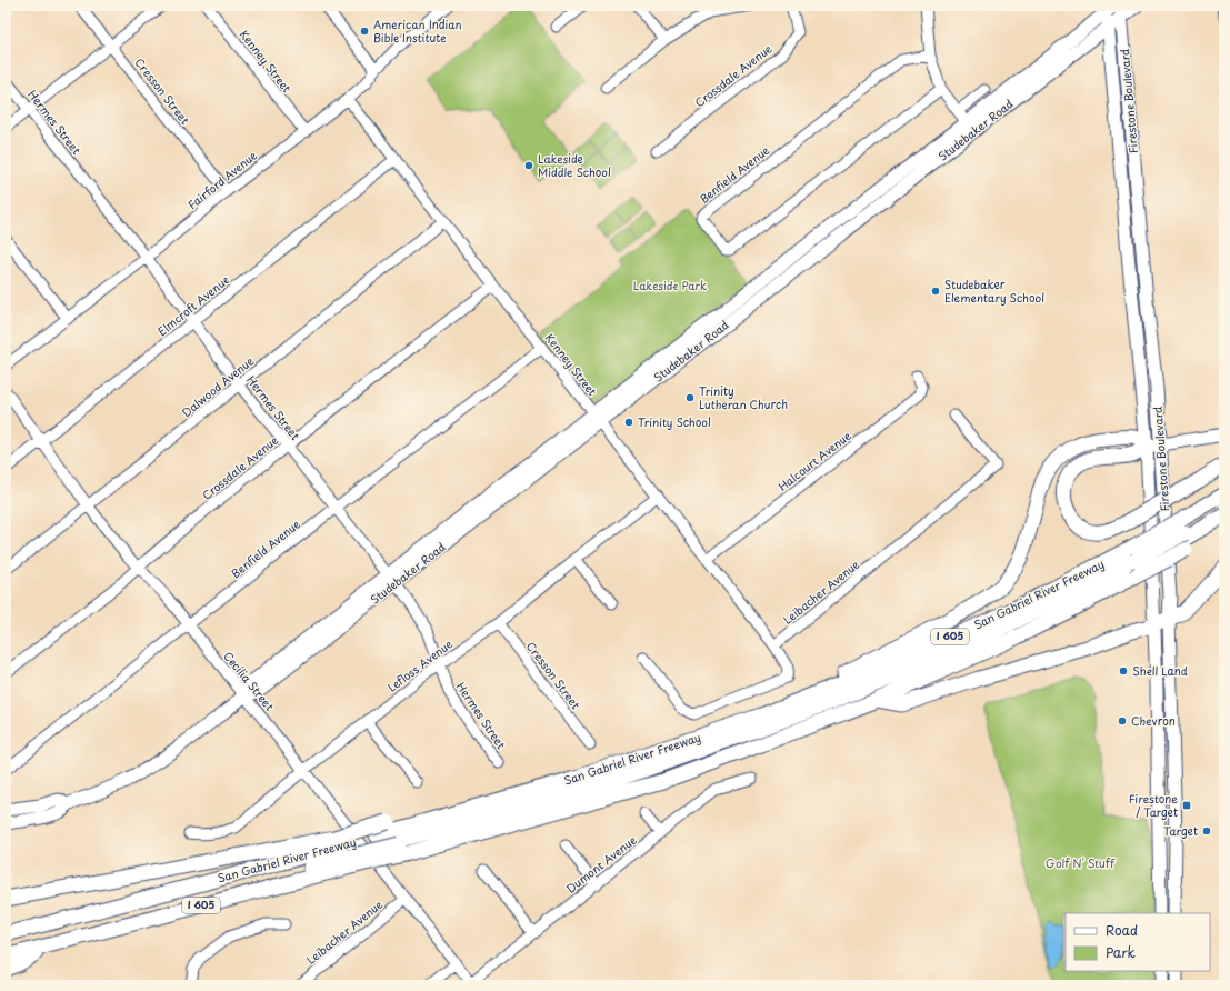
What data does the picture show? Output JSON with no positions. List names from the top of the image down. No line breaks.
{"streets":{"highway":["San Gabriel River Freeway","I 605"],"main road":["Firestone Boulevard","Studebaker Road"],"street":["Kenney Street","Crossdale Avenue","Cresson Street","Hermes Street","Benfield Avenue","Fairford Avenue","Elmcroft Avenue","Dalwood Avenue","Halcourt Avenue","Leibacher Avenue","Lefloss Avenue","Cecilia Street","Dumont Avenue"]},"crossings":[["Kenney Street","Crossdale Avenue"],["Kenney Street","Studebaker Road"],["Kenney Street","Benfield Avenue"],["Kenney Street","Fairford Avenue"],["Kenney Street","Elmcroft Avenue"],["Kenney Street","Dalwood Avenue"],["Kenney Street","Halcourt Avenue"],["Kenney Street","Leibacher Avenue"],["Kenney Street","Lefloss Avenue"],["Crossdale Avenue","Hermes Street"],["Crossdale Avenue","Cecilia Street"],["Cresson Street","Fairford Avenue"],["Cresson Street","Lefloss Avenue"],["Firestone Boulevard","Studebaker Road"],["Hermes Street","Studebaker Road"],["Hermes Street","Benfield Avenue"],["Hermes Street","Fairford Avenue"],["Hermes Street","Elmcroft Avenue"],["Hermes Street","Dalwood Avenue"],["Hermes Street","Lefloss Avenue"],["Studebaker Road","Cecilia Street"],["Benfield Avenue","Cecilia Street"],["Elmcroft Avenue","Cecilia Street"],["Dalwood Avenue","Cecilia Street"],["Leibacher Avenue","Cecilia Street"],["Lefloss Avenue","Cecilia Street"],["Cecilia Street","Dumont Avenue"]],"parks":["Lakeside Park","Golf N' Stuff"],"places":{"other":["American Indian Bible Institute","Lakeside Middle School","Studebaker Elementary School","Trinity Lutheran Church","Trinity School","Shell Land","Chevron","Target"],"transit":["Firestone / Target"]},"legend":["Road","Park"]}
